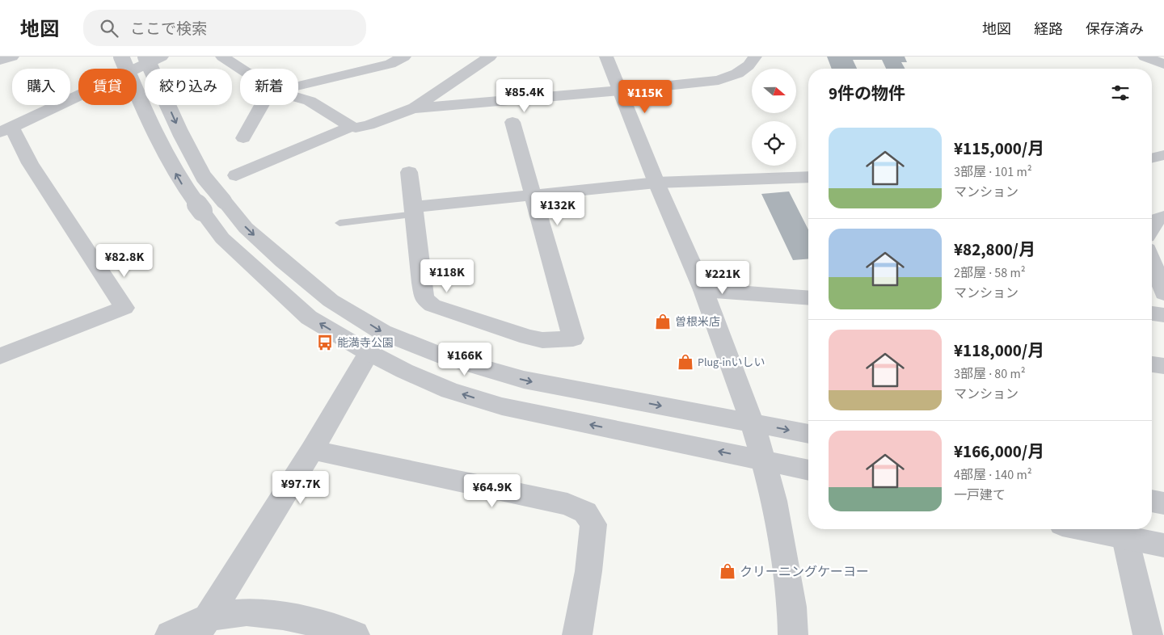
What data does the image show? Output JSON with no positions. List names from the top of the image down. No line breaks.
{"places":{"shop":["曽根米店","Plug-inいしい","クリーニングケーヨー"],"bus stop":["能満寺公園"]},"north":"right","page":{"header":"地図","search":"ここで検索","nav":["地図","経路","保存済み"],"chip":["購入","賃貸","絞り込み","新着"],"heading":"9件の物件","price":["¥85.4K","¥115K","¥132K","¥82.8K","¥118K","¥221K","¥166K","¥97.7K","¥64.9K"],"list":[{"name":"¥115,000/月","note":"3部屋 · 101 m² · マンション"},{"name":"¥82,800/月","note":"2部屋 · 58 m² · マンション"},{"name":"¥118,000/月","note":"3部屋 · 80 m² · マンション"},{"name":"¥166,000/月","note":"4部屋 · 140 m² · 一戸建て"}]}}
